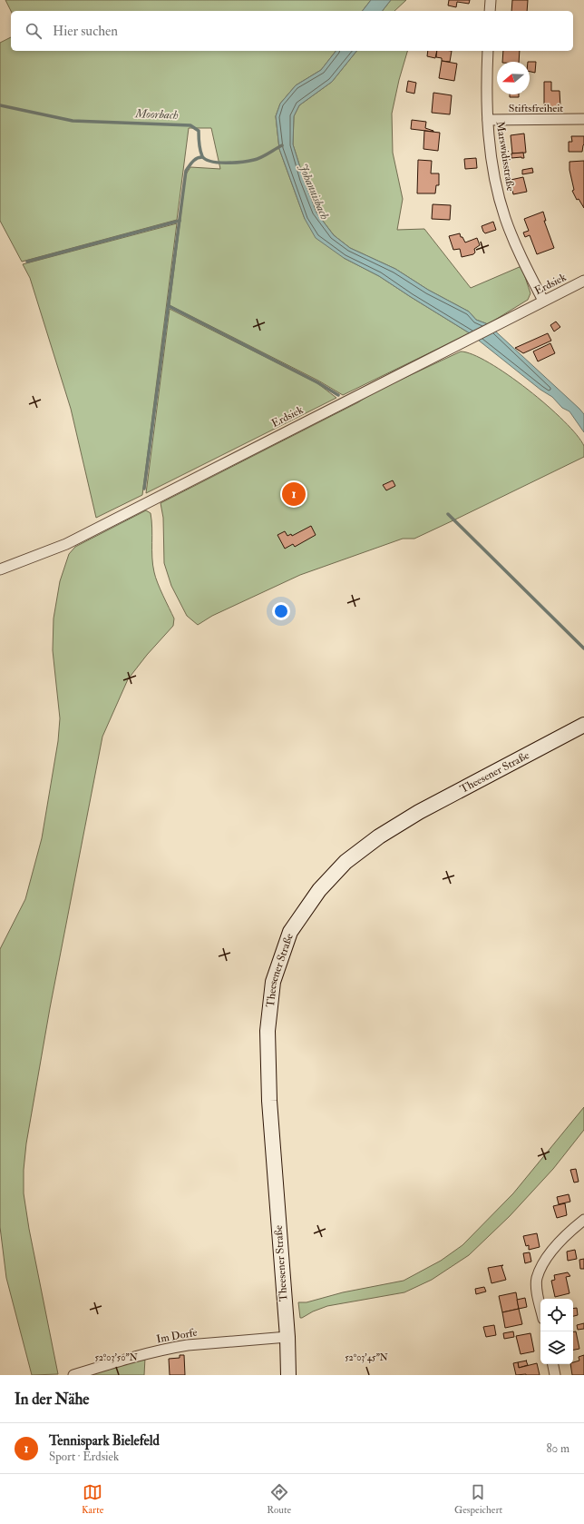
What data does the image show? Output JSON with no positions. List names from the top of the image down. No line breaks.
{"streets":{"street":["Stiftsfreiheit","Marswidisstraße","Erdsiek","Theesener Straße","Im Dorfe"]},"crossings":[["Stiftsfreiheit","Marswidisstraße"],["Marswidisstraße","Erdsiek"],["Theesener Straße","Im Dorfe"]],"water":["Moorbach","Johannisbach"],"north":"left","page":{"search":"Hier suchen","pins":"1","heading":"In der Nähe","list":[{"mark":"1","name":"Tennispark Bielefeld","note":"Sport · Erdsiek","value":"80 m"}],"nav":["Karte","Route","Gespeichert"]},"coordinates":["52°03'50\"N","52°03'45\"N"]}
